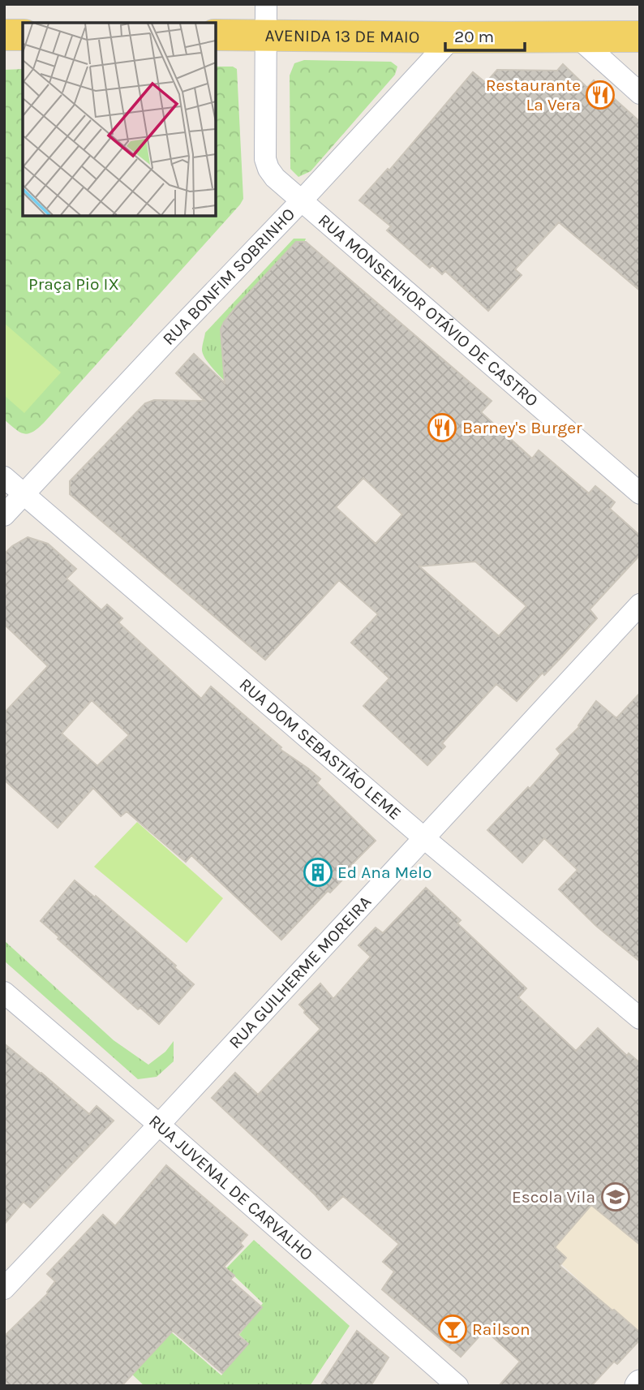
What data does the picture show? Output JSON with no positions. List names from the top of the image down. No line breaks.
{"streets":{"main road":["AVENIDA 13 DE MAIO"],"street":["RUA BONFIM SOBRINHO","RUA MONSENHOR OTÁVIO DE CASTRO","RUA DOM SEBASTIÃO LEME","RUA GUILHERME MOREIRA","RUA JUVENAL DE CARVALHO"]},"crossings":[["AVENIDA 13 DE MAIO","RUA BONFIM SOBRINHO"],["AVENIDA 13 DE MAIO","RUA MONSENHOR OTÁVIO DE CASTRO"],["RUA BONFIM SOBRINHO","RUA MONSENHOR OTÁVIO DE CASTRO"],["RUA BONFIM SOBRINHO","RUA DOM SEBASTIÃO LEME"],["RUA DOM SEBASTIÃO LEME","RUA GUILHERME MOREIRA"],["RUA GUILHERME MOREIRA","RUA JUVENAL DE CARVALHO"]],"parks":["Praça Pio IX"],"places":{"restaurant":["Restaurante La Vera","Barney's Burger"],"building":["Ed Ana Melo"],"school or university":["Escola Vila"],"bar":["Railson"]},"scale_bar":"20 m"}
